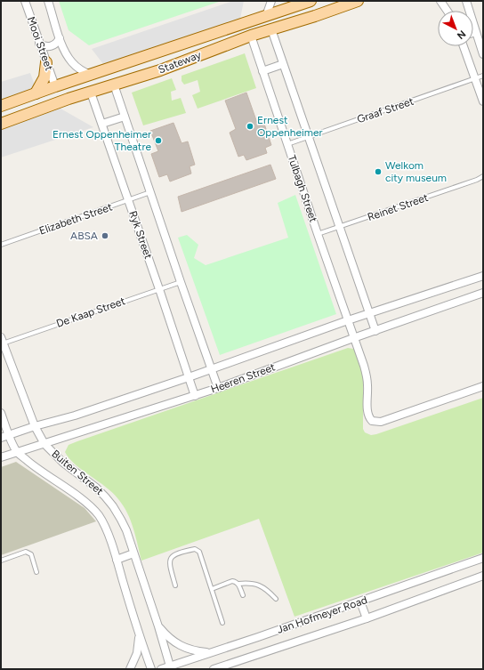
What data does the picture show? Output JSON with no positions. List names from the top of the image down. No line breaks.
{"streets":{"main road":["Stateway"],"street":["Mooi Street","Tulbagh Street","Ryk Street","Heeren Street","Buiten Street","Jan Hofmeyer Road"],"lane":["Graaf Street","Reinet Street","Elizabeth Street","De Kaap Street"]},"crossings":[["Mooi Street","Stateway"],["Stateway","Tulbagh Street"],["Stateway","Ryk Street"],["Graaf Street","Tulbagh Street"],["Tulbagh Street","Reinet Street"],["Tulbagh Street","Heeren Street"],["Elizabeth Street","Ryk Street"],["Ryk Street","De Kaap Street"],["Ryk Street","Heeren Street"],["De Kaap Street","Buiten Street"],["Heeren Street","Buiten Street"],["Buiten Street","Jan Hofmeyer Road"]],"places":["Ernest Oppenheimer","Ernest Oppenheimer Theatre","Welkom city museum","ABSA"],"north":"bottom right"}
